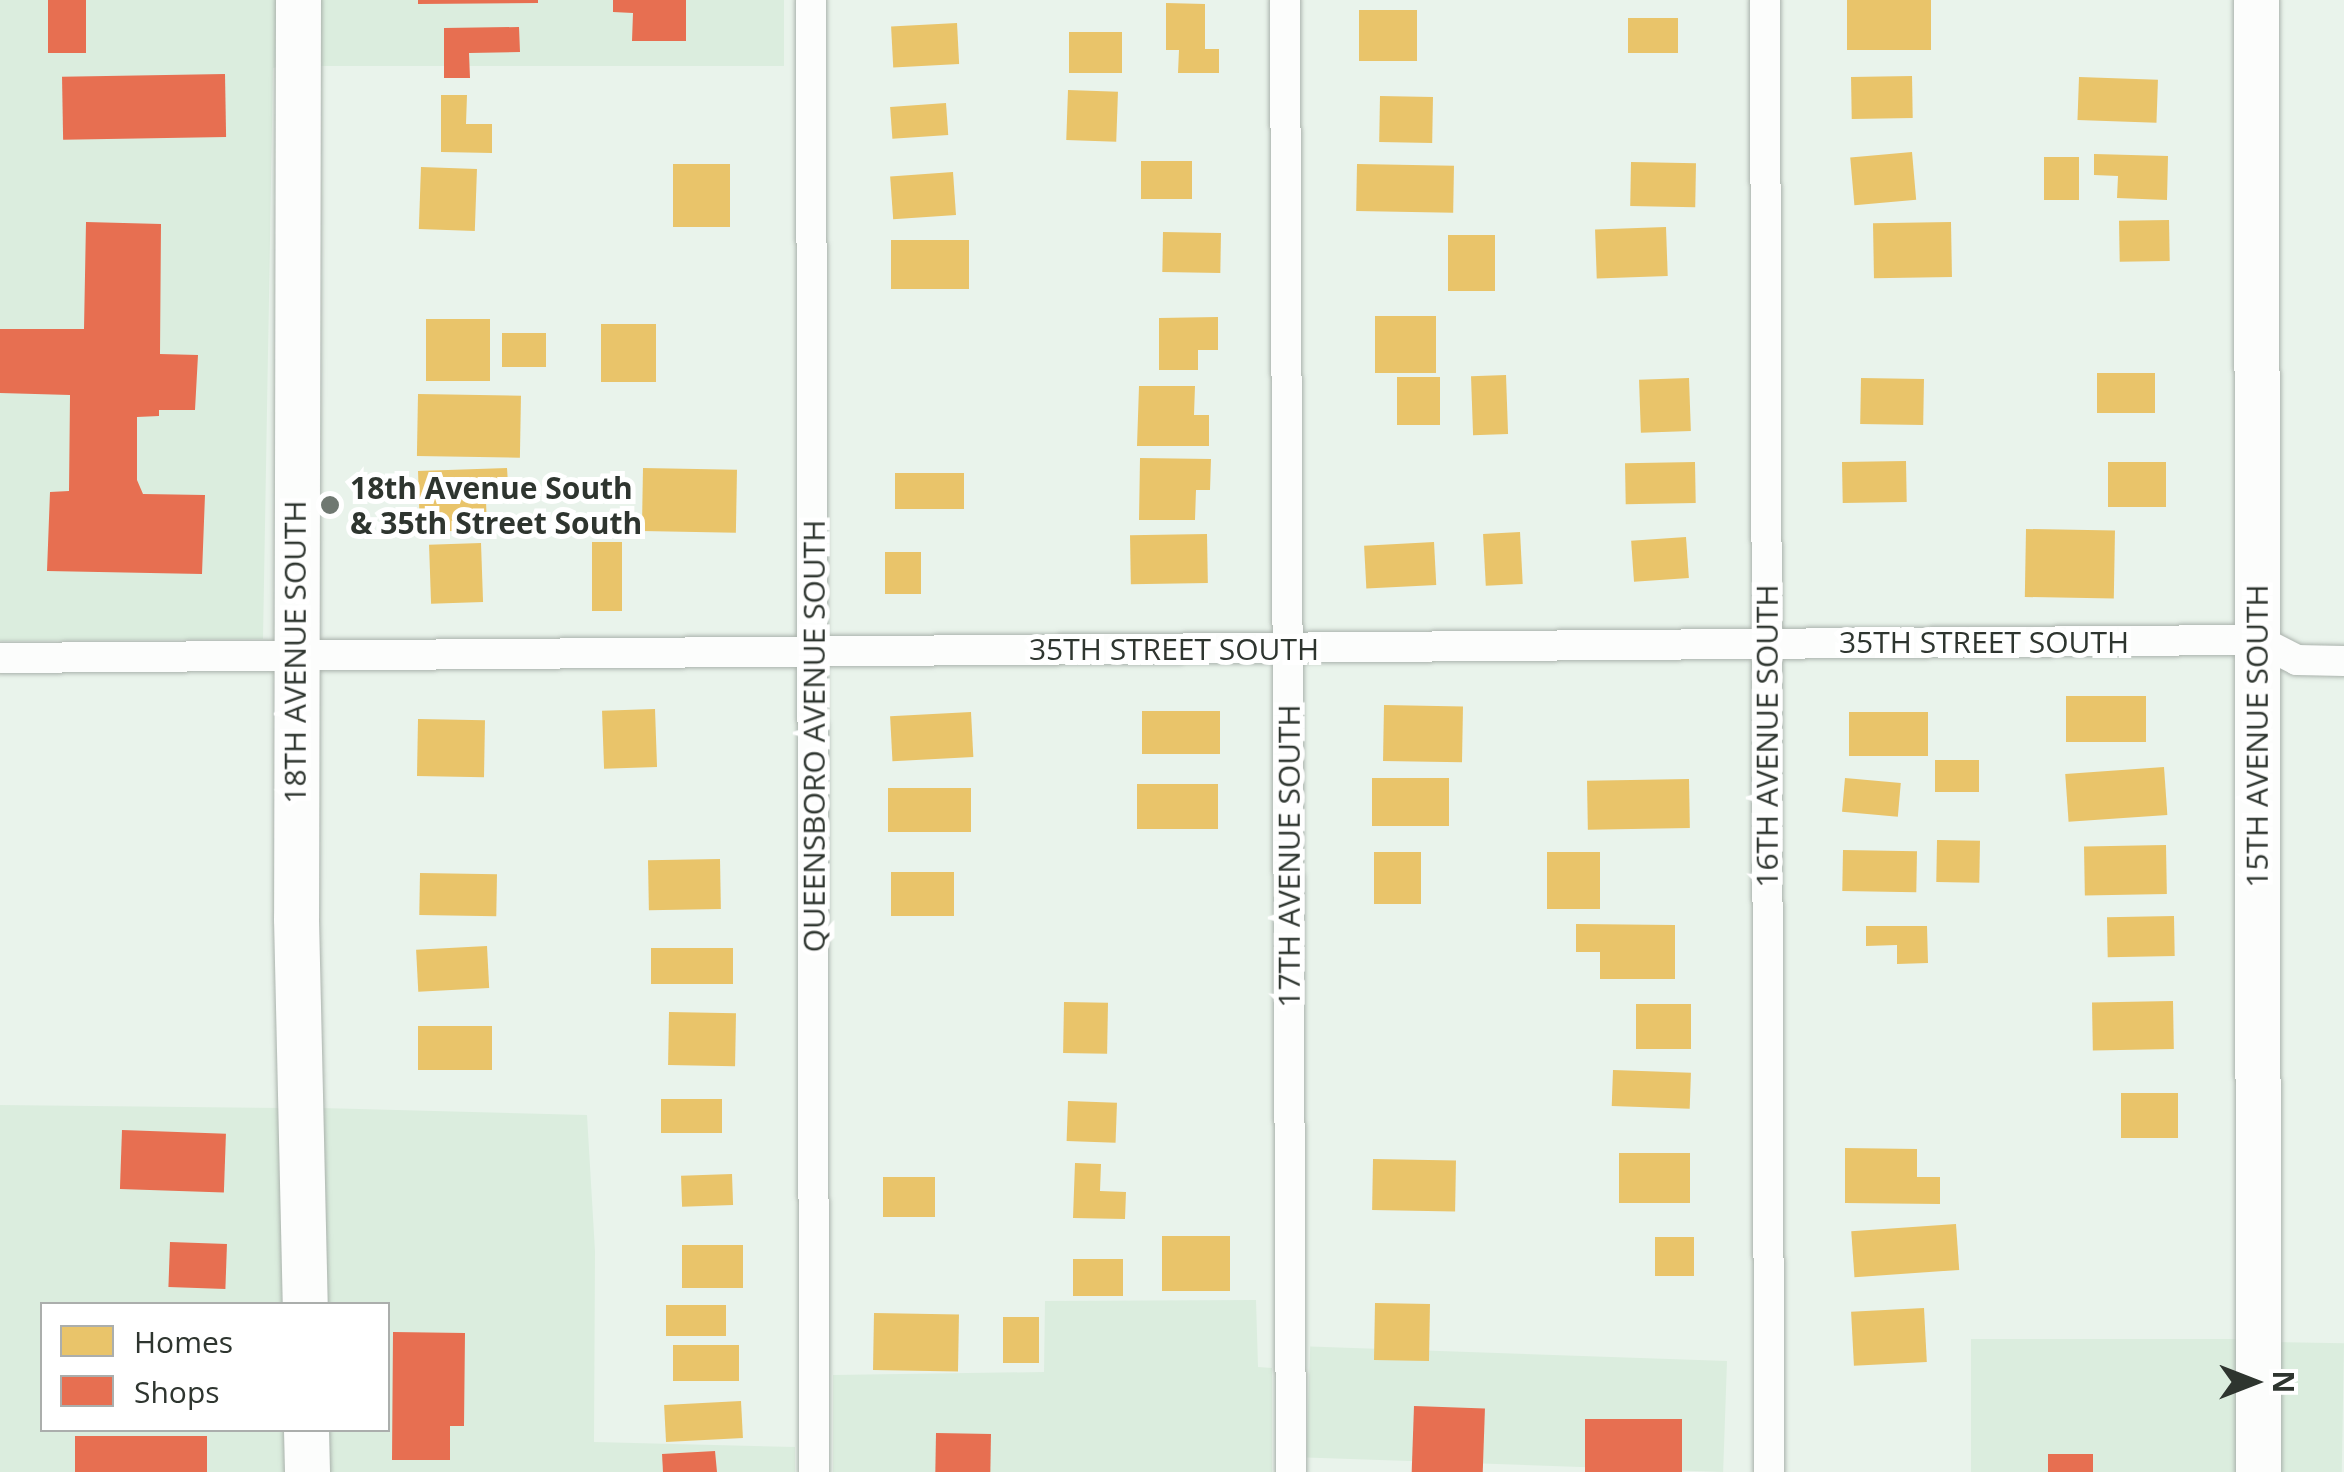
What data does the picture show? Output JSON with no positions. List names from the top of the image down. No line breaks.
{"streets":{"street":["35TH STREET SOUTH","18TH AVENUE SOUTH","QUEENSBORO AVENUE SOUTH","16TH AVENUE SOUTH","15TH AVENUE SOUTH","17TH AVENUE SOUTH"]},"crossings":[["35TH STREET SOUTH","18TH AVENUE SOUTH"],["35TH STREET SOUTH","QUEENSBORO AVENUE SOUTH"],["35TH STREET SOUTH","16TH AVENUE SOUTH"],["35TH STREET SOUTH","15TH AVENUE SOUTH"],["35TH STREET SOUTH","17TH AVENUE SOUTH"]],"places":["18th Avenue South & 35th Street South"],"legend":["Homes","Shops"],"north":"right"}
